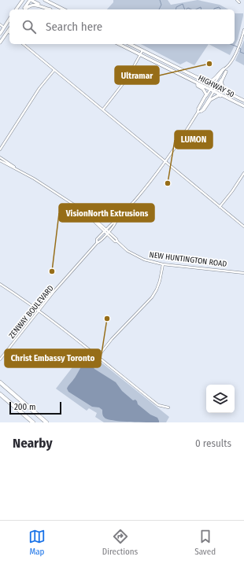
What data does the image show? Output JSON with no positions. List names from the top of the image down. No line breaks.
{"streets":{"main road":["HIGHWAY 50"],"street":["NEW HUNTINGTON ROAD","ZENWAY BOULEVARD"]},"crossings":[["HIGHWAY 50","ZENWAY BOULEVARD"],["NEW HUNTINGTON ROAD","ZENWAY BOULEVARD"]],"places":["Ultramar","LUMON","VisionNorth Extrusions","Christ Embassy Toronto"],"scale_bar":"200 m","page":{"search":"Search here","scale":"200 m","heading":["Nearby","0 results"],"nav":["Map","Directions","Saved"]}}
